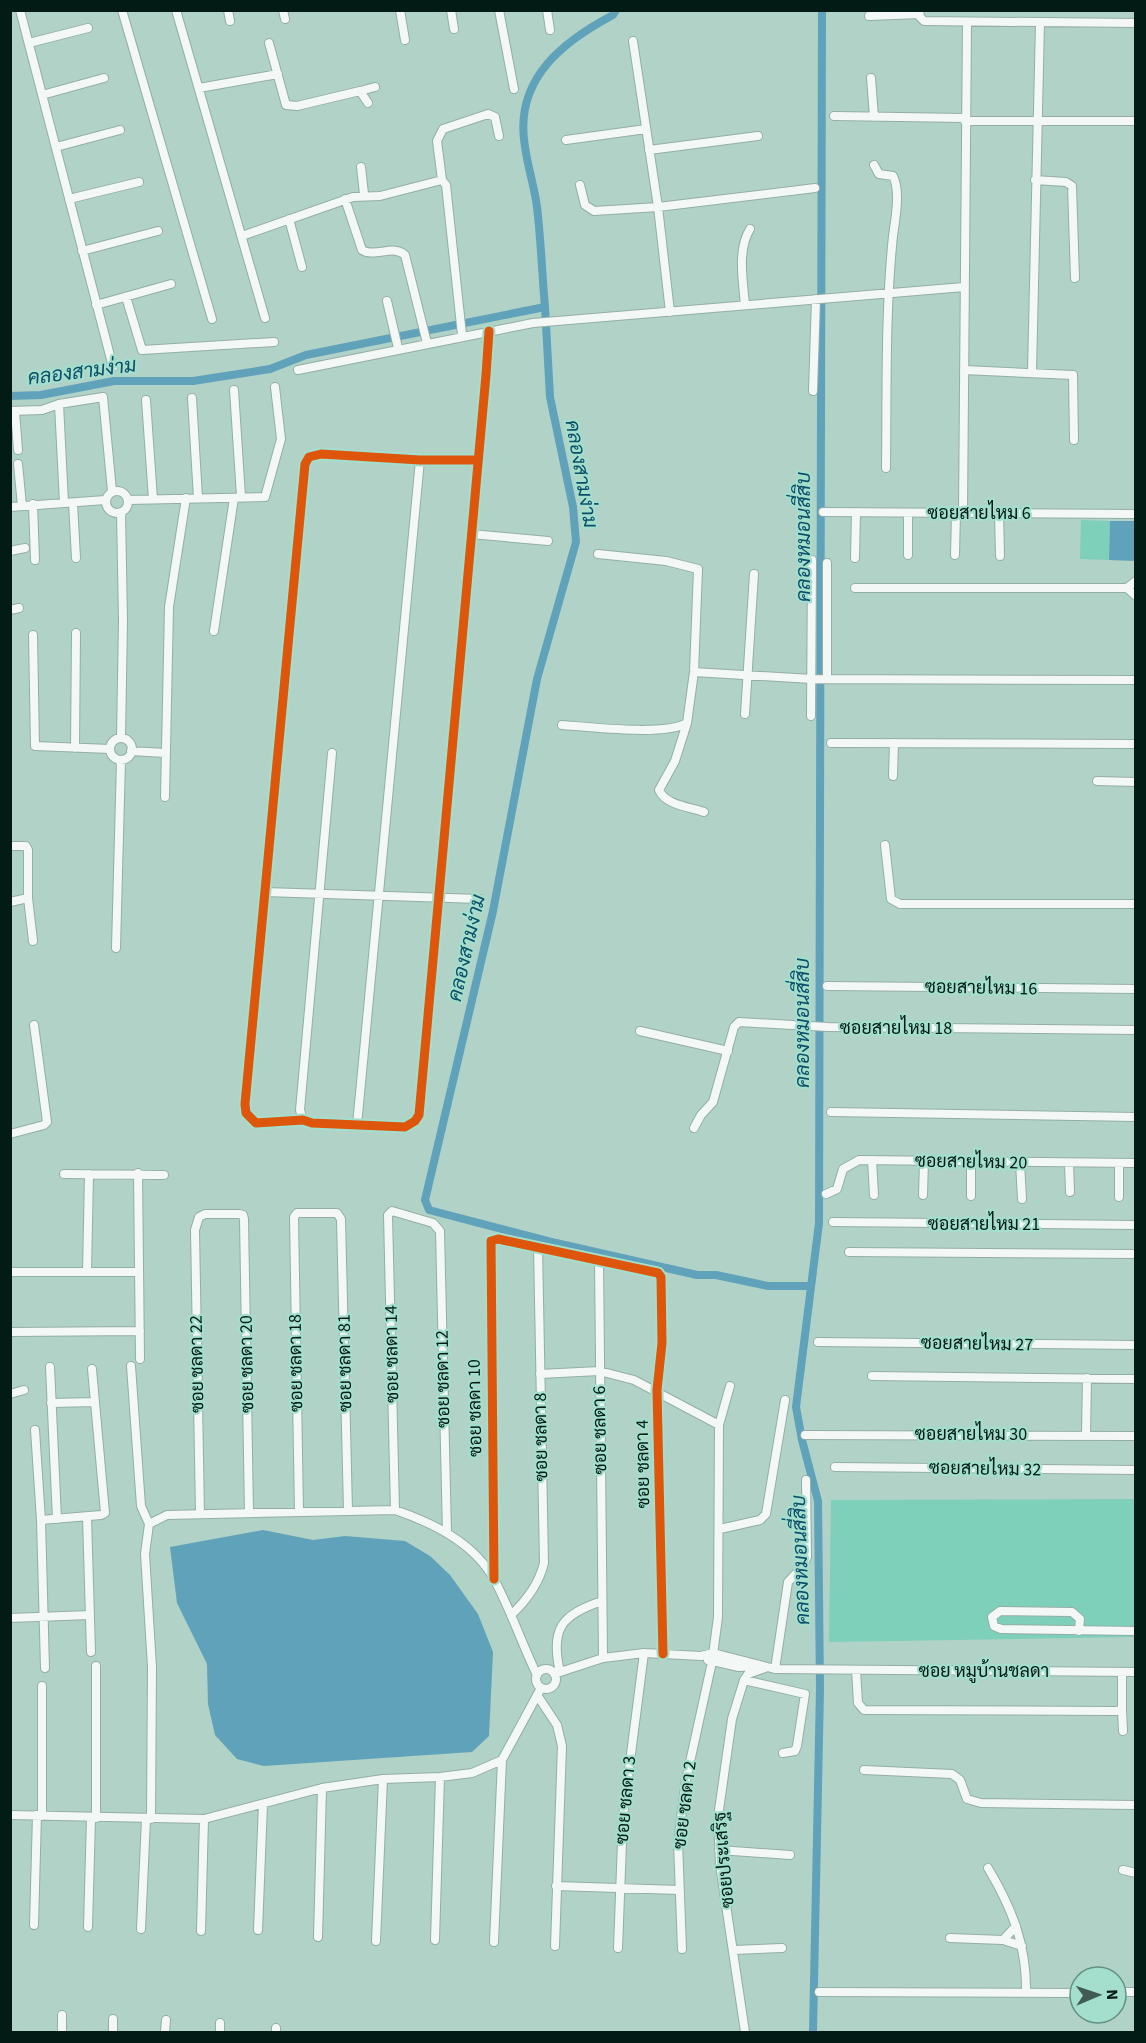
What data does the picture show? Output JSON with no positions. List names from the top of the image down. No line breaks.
{"streets":{"street":["ซอยสายไหม 6","ซอยสายไหม 16","ซอยสายไหม 18","ซอยสายไหม 20","ซอยสายไหม 21","ซอยสายไหม 27","ซอย ชลดา 14","ซอย ชลดา 18","ซอย ชลดา 81","ซอย ชลดา 22","ซอย ชลดา 20","ซอย ชลดา 12","ซอย ชลดา 10","ซอย ชลดา 6","ซอยสายไหม 30","ซอย ชลดา 8","ซอย ชลดา 4","ซอยสายไหม 32","ซอย หมูบ้านชลดา","ซอย ชลดา 3","ซอย ชลดา 2","ซอยประเสริฐ"]},"crossings":[["ซอย ชลดา 14","ซอย ชลดา 12"],["ซอย ชลดา 18","ซอย ชลดา 81"],["ซอย ชลดา 22","ซอย ชลดา 20"],["ซอย ชลดา 10","ซอย ชลดา 8"],["ซอย ชลดา 6","ซอย ชลดา 4"],["ซอย หมูบ้านชลดา","ซอย ชลดา 2"]],"water":["คลองสามง่าม","คลองหมอนสี่สิบ"],"north":"right"}
